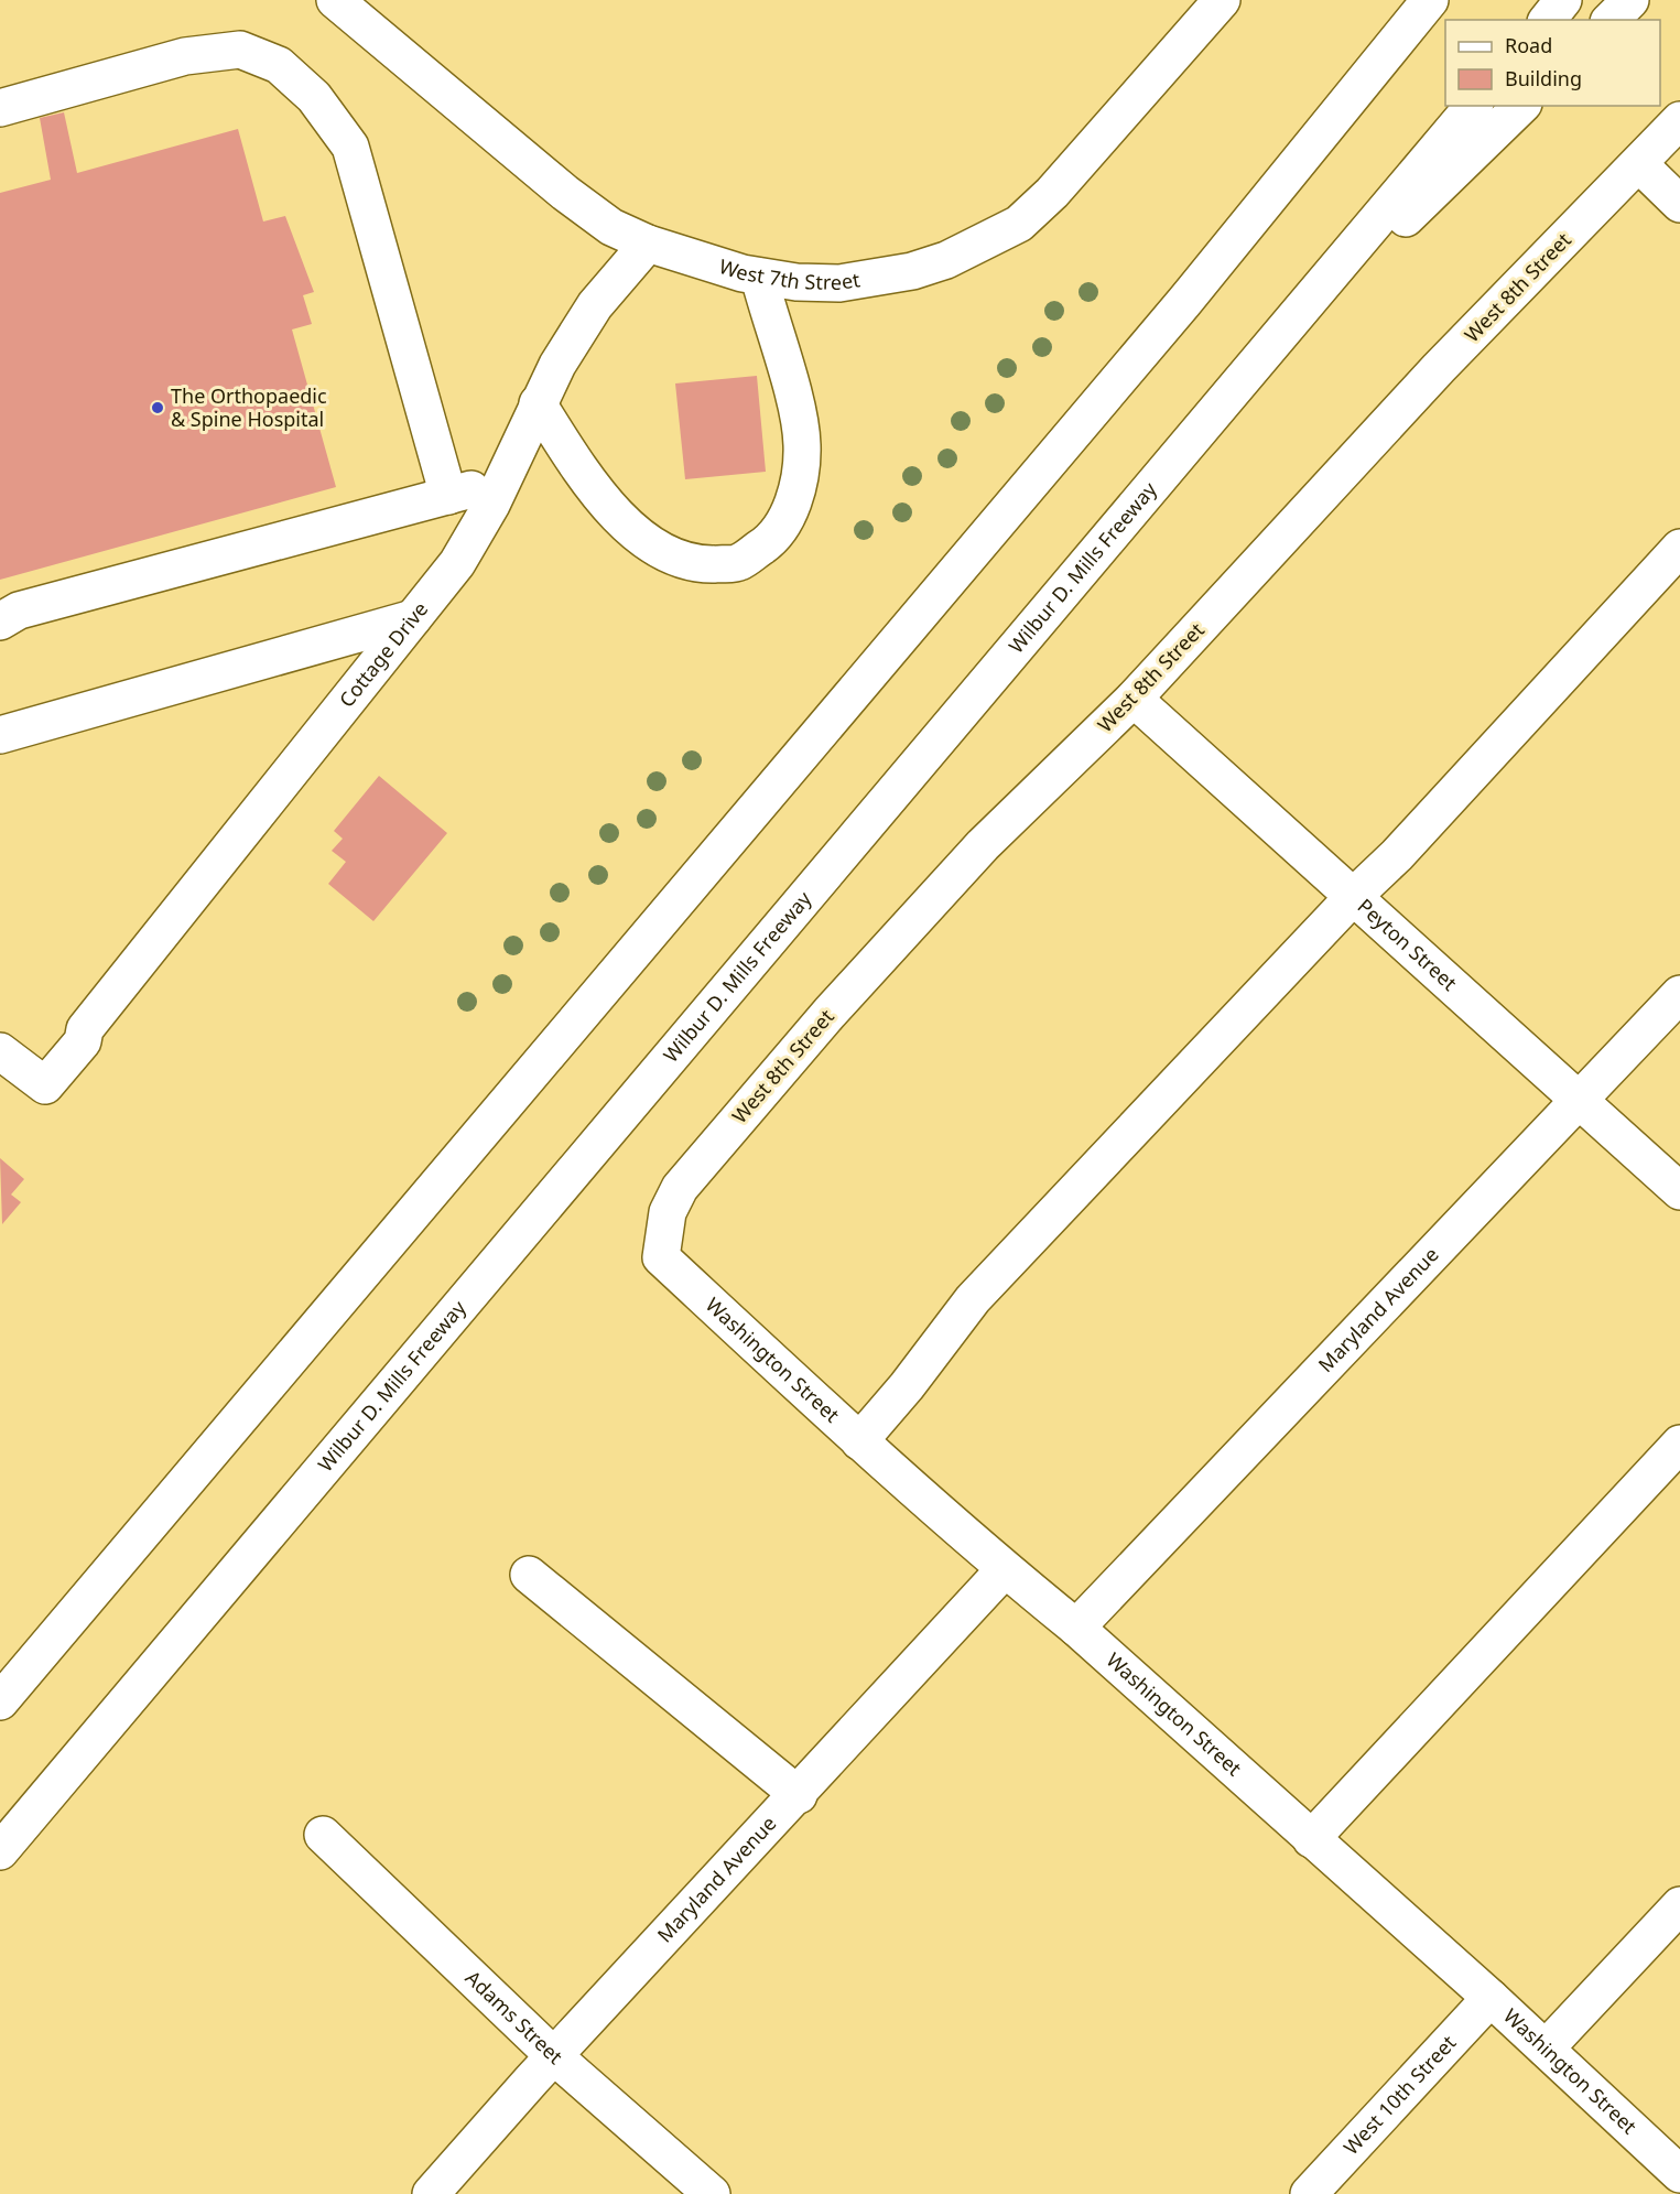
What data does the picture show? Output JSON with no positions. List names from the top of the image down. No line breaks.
{"streets":{"main road":["West 7th Street","West 8th Street","Wilbur D. Mills Freeway","Cottage Drive","Peyton Street","Maryland Avenue","Washington Street","Adams Street","West 10th Street"]},"crossings":[["West 7th Street","Cottage Drive"],["West 8th Street","Peyton Street"],["West 8th Street","Washington Street"],["Peyton Street","Maryland Avenue"],["Maryland Avenue","Washington Street"],["Maryland Avenue","Adams Street"],["Washington Street","West 10th Street"]],"places":["The Orthopaedic & Spine Hospital"],"legend":["Road","Building"]}
